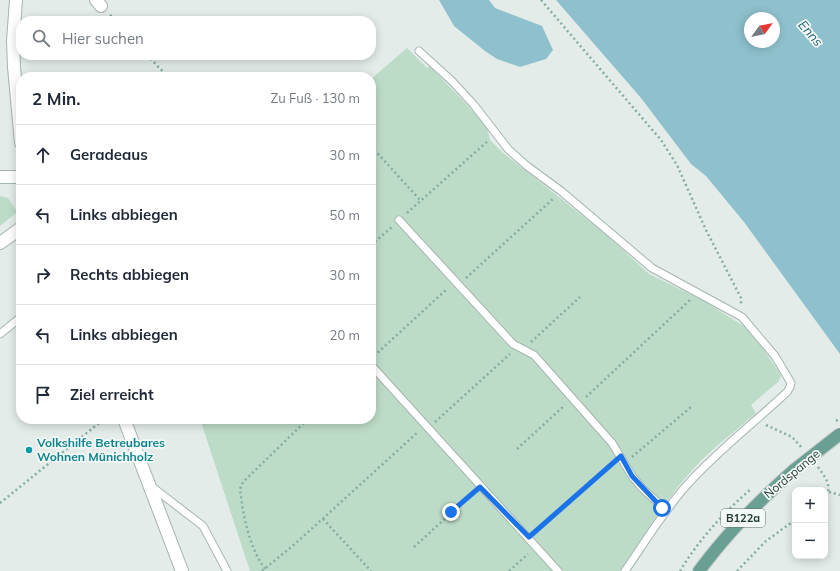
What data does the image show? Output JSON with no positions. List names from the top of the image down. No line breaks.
{"streets":{"main road":["Nordspange","B122a"]},"water":["Enns"],"places":["Volkshilfe Betreubares Wohnen Münichholz"],"north":"top right","page":{"search":"Hier suchen","heading":["2 Min.","Zu Fuß · 130 m"],"list":[["Geradeaus","30 m"],["Links abbiegen","50 m"],["Rechts abbiegen","30 m"],["Links abbiegen","20 m"],"Ziel erreicht"],"map_buttons":["+","−"]}}
